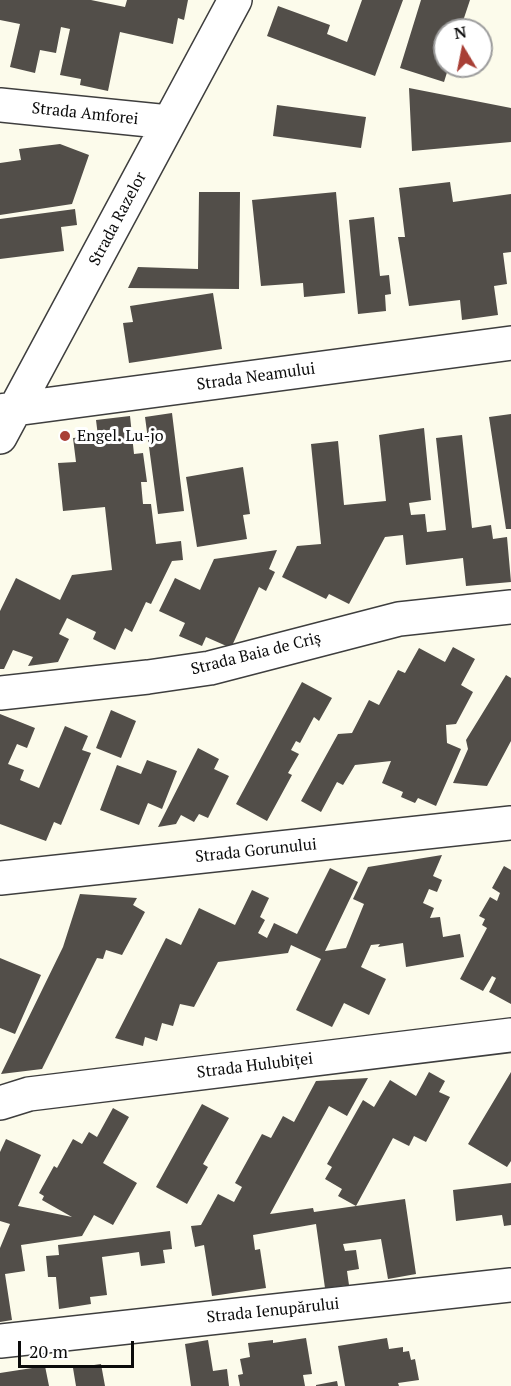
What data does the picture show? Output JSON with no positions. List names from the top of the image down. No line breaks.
{"streets":{"street":["Strada Amforei","Strada Razelor","Strada Neamului","Strada Baia de Criș","Strada Gorunului","Strada Hulubiței","Strada Ienupărului"]},"crossings":[["Strada Amforei","Strada Razelor"],["Strada Razelor","Strada Neamului"]],"places":["Engel. Lu-jo"],"scale_bar":"20 m","north":"top"}
